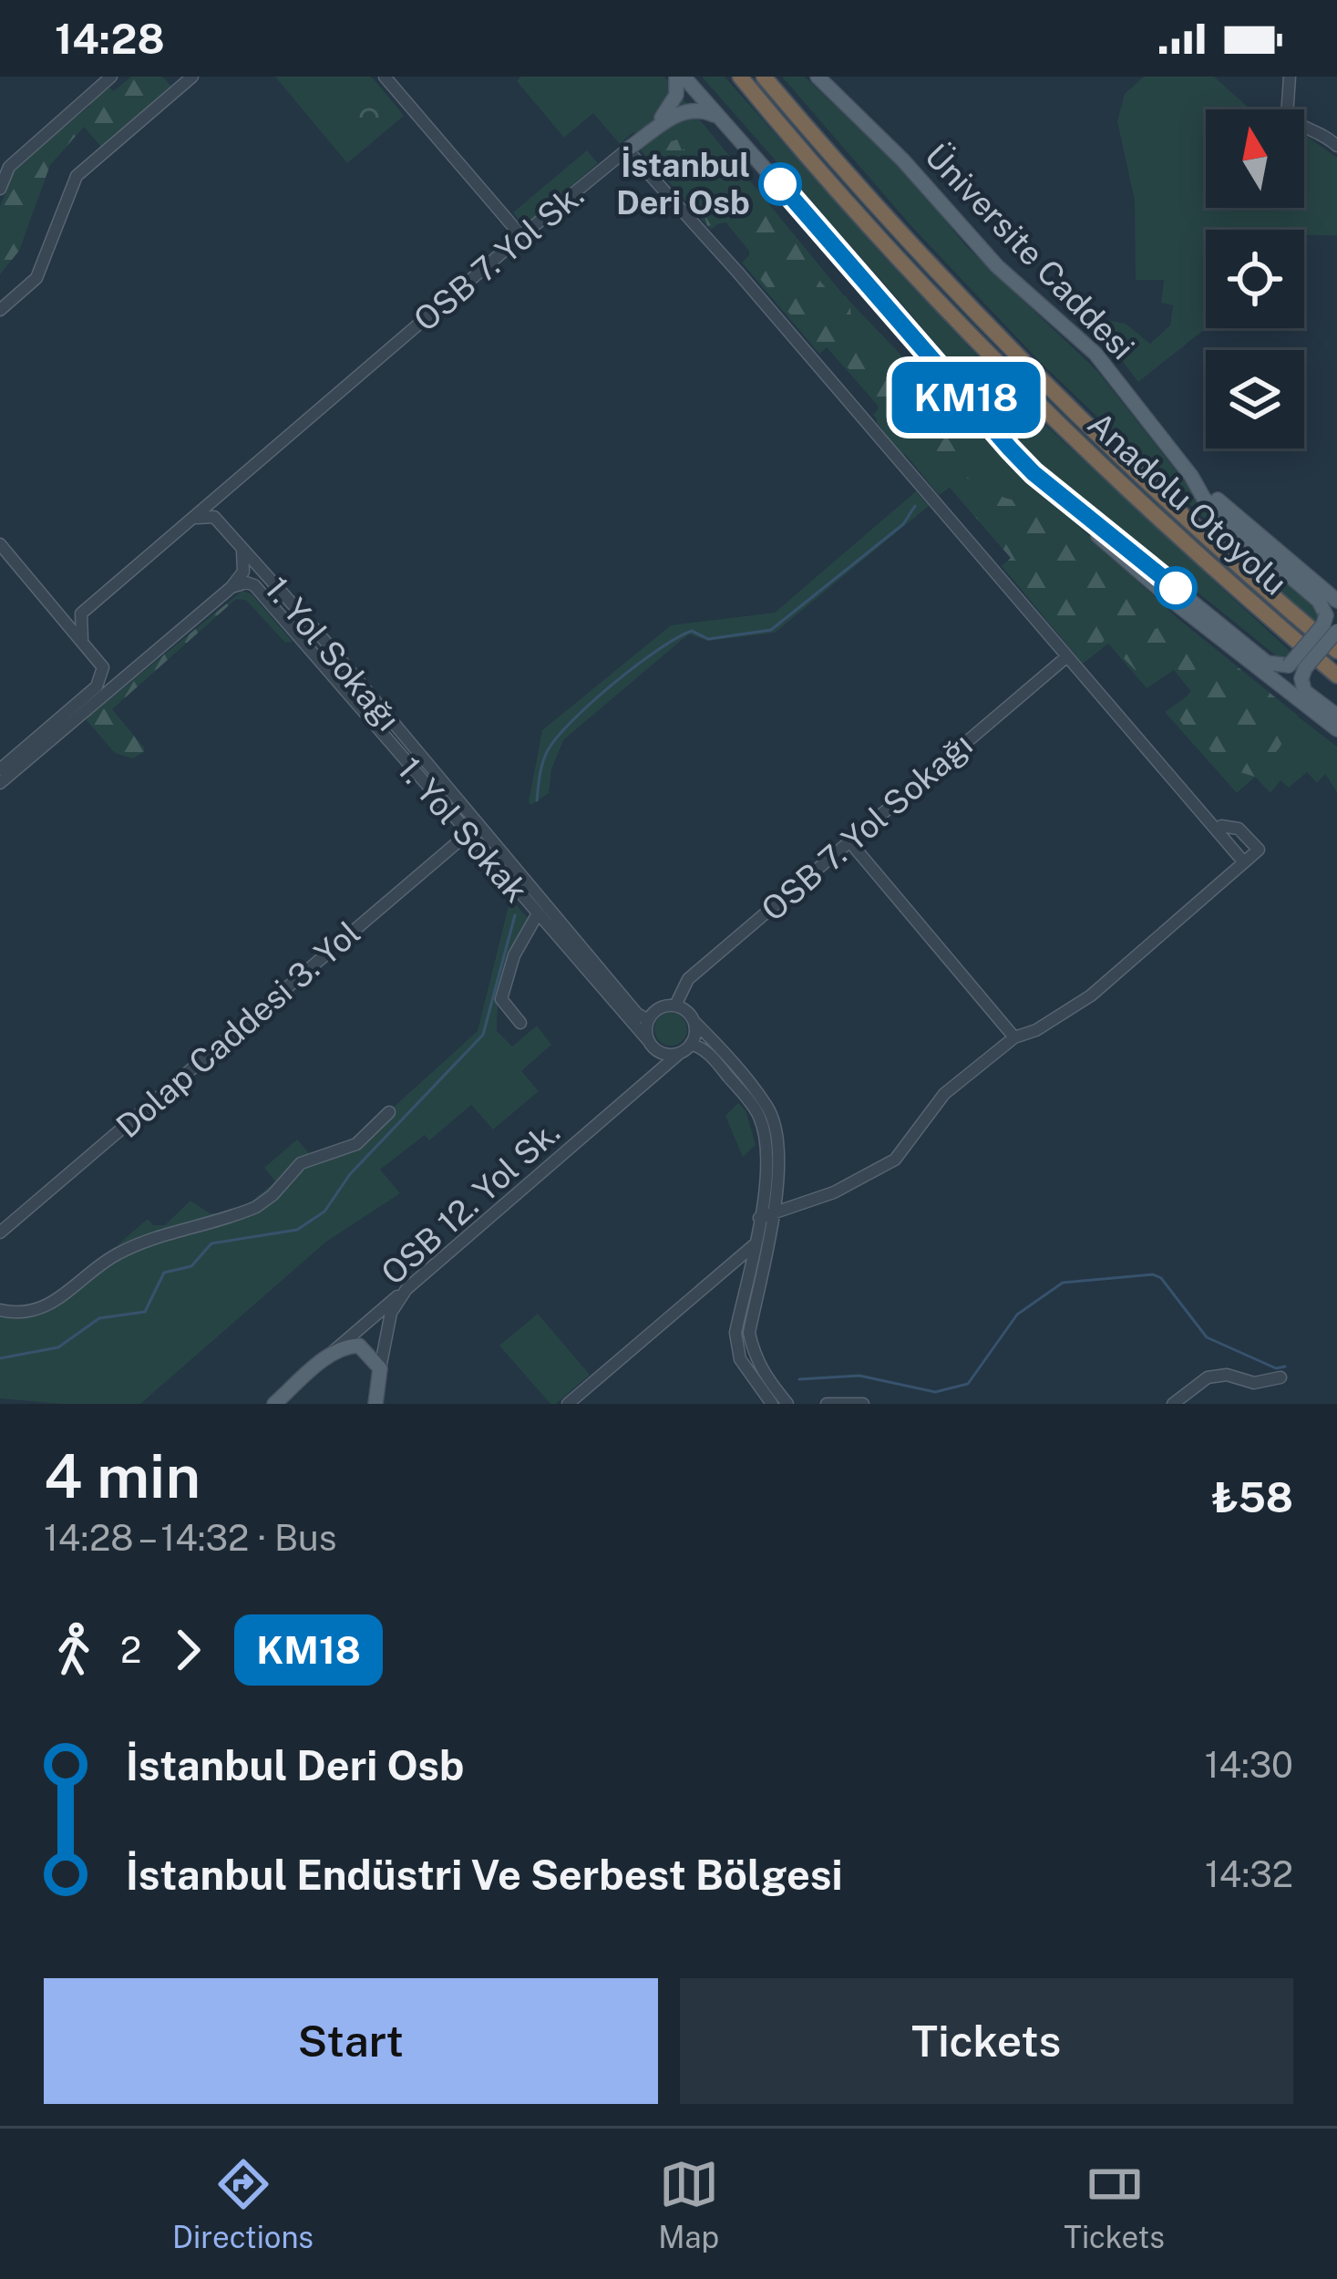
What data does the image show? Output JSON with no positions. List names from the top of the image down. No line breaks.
{"streets":{"highway":["Anadolu Otoyolu"],"main road":["Üniversite Caddesi","OSB 12. Yol Sk."],"street":["OSB 7. Yol Sk.","1. Yol Sokağı","OSB 7. Yol Sokağı","1. Yol Sokak","Dolap Caddesi 3. Yol"]},"crossings":[["1. Yol Sokağı","OSB 7. Yol Sokağı"],["1. Yol Sokağı","1. Yol Sokak"],["1. Yol Sokağı","Dolap Caddesi 3. Yol"],["1. Yol Sokağı","OSB 12. Yol Sk."],["OSB 7. Yol Sokağı","1. Yol Sokak"],["OSB 7. Yol Sokağı","OSB 12. Yol Sk."],["1. Yol Sokak","Dolap Caddesi 3. Yol"],["1. Yol Sokak","OSB 12. Yol Sk."]],"places":["İstanbul Deri Osb"],"lines":["bus line KM18"],"north":"top","page":{"status":"14:28","on_map":"KM18","heading":["4 min","14:28 – 14:32 · Bus","₺58"],"legs":["2","KM18"],"list":[{"name":"İstanbul Deri Osb","value":"14:30"},{"name":"İstanbul Endüstri Ve Serbest Bölgesi","value":"14:32"}],"buttons":["Start","Tickets"],"tabs":["Directions","Map","Tickets"]}}
